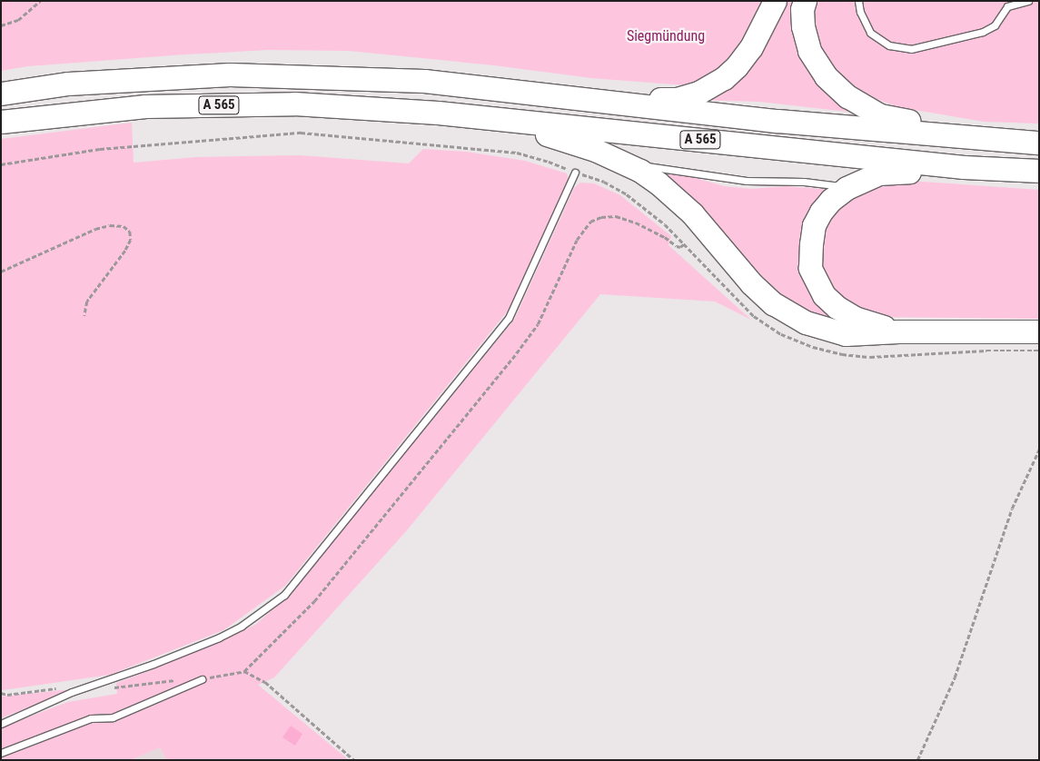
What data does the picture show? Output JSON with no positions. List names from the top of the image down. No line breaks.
{"streets":{"highway":["A 565"]},"parks":["Siegmündung"]}
